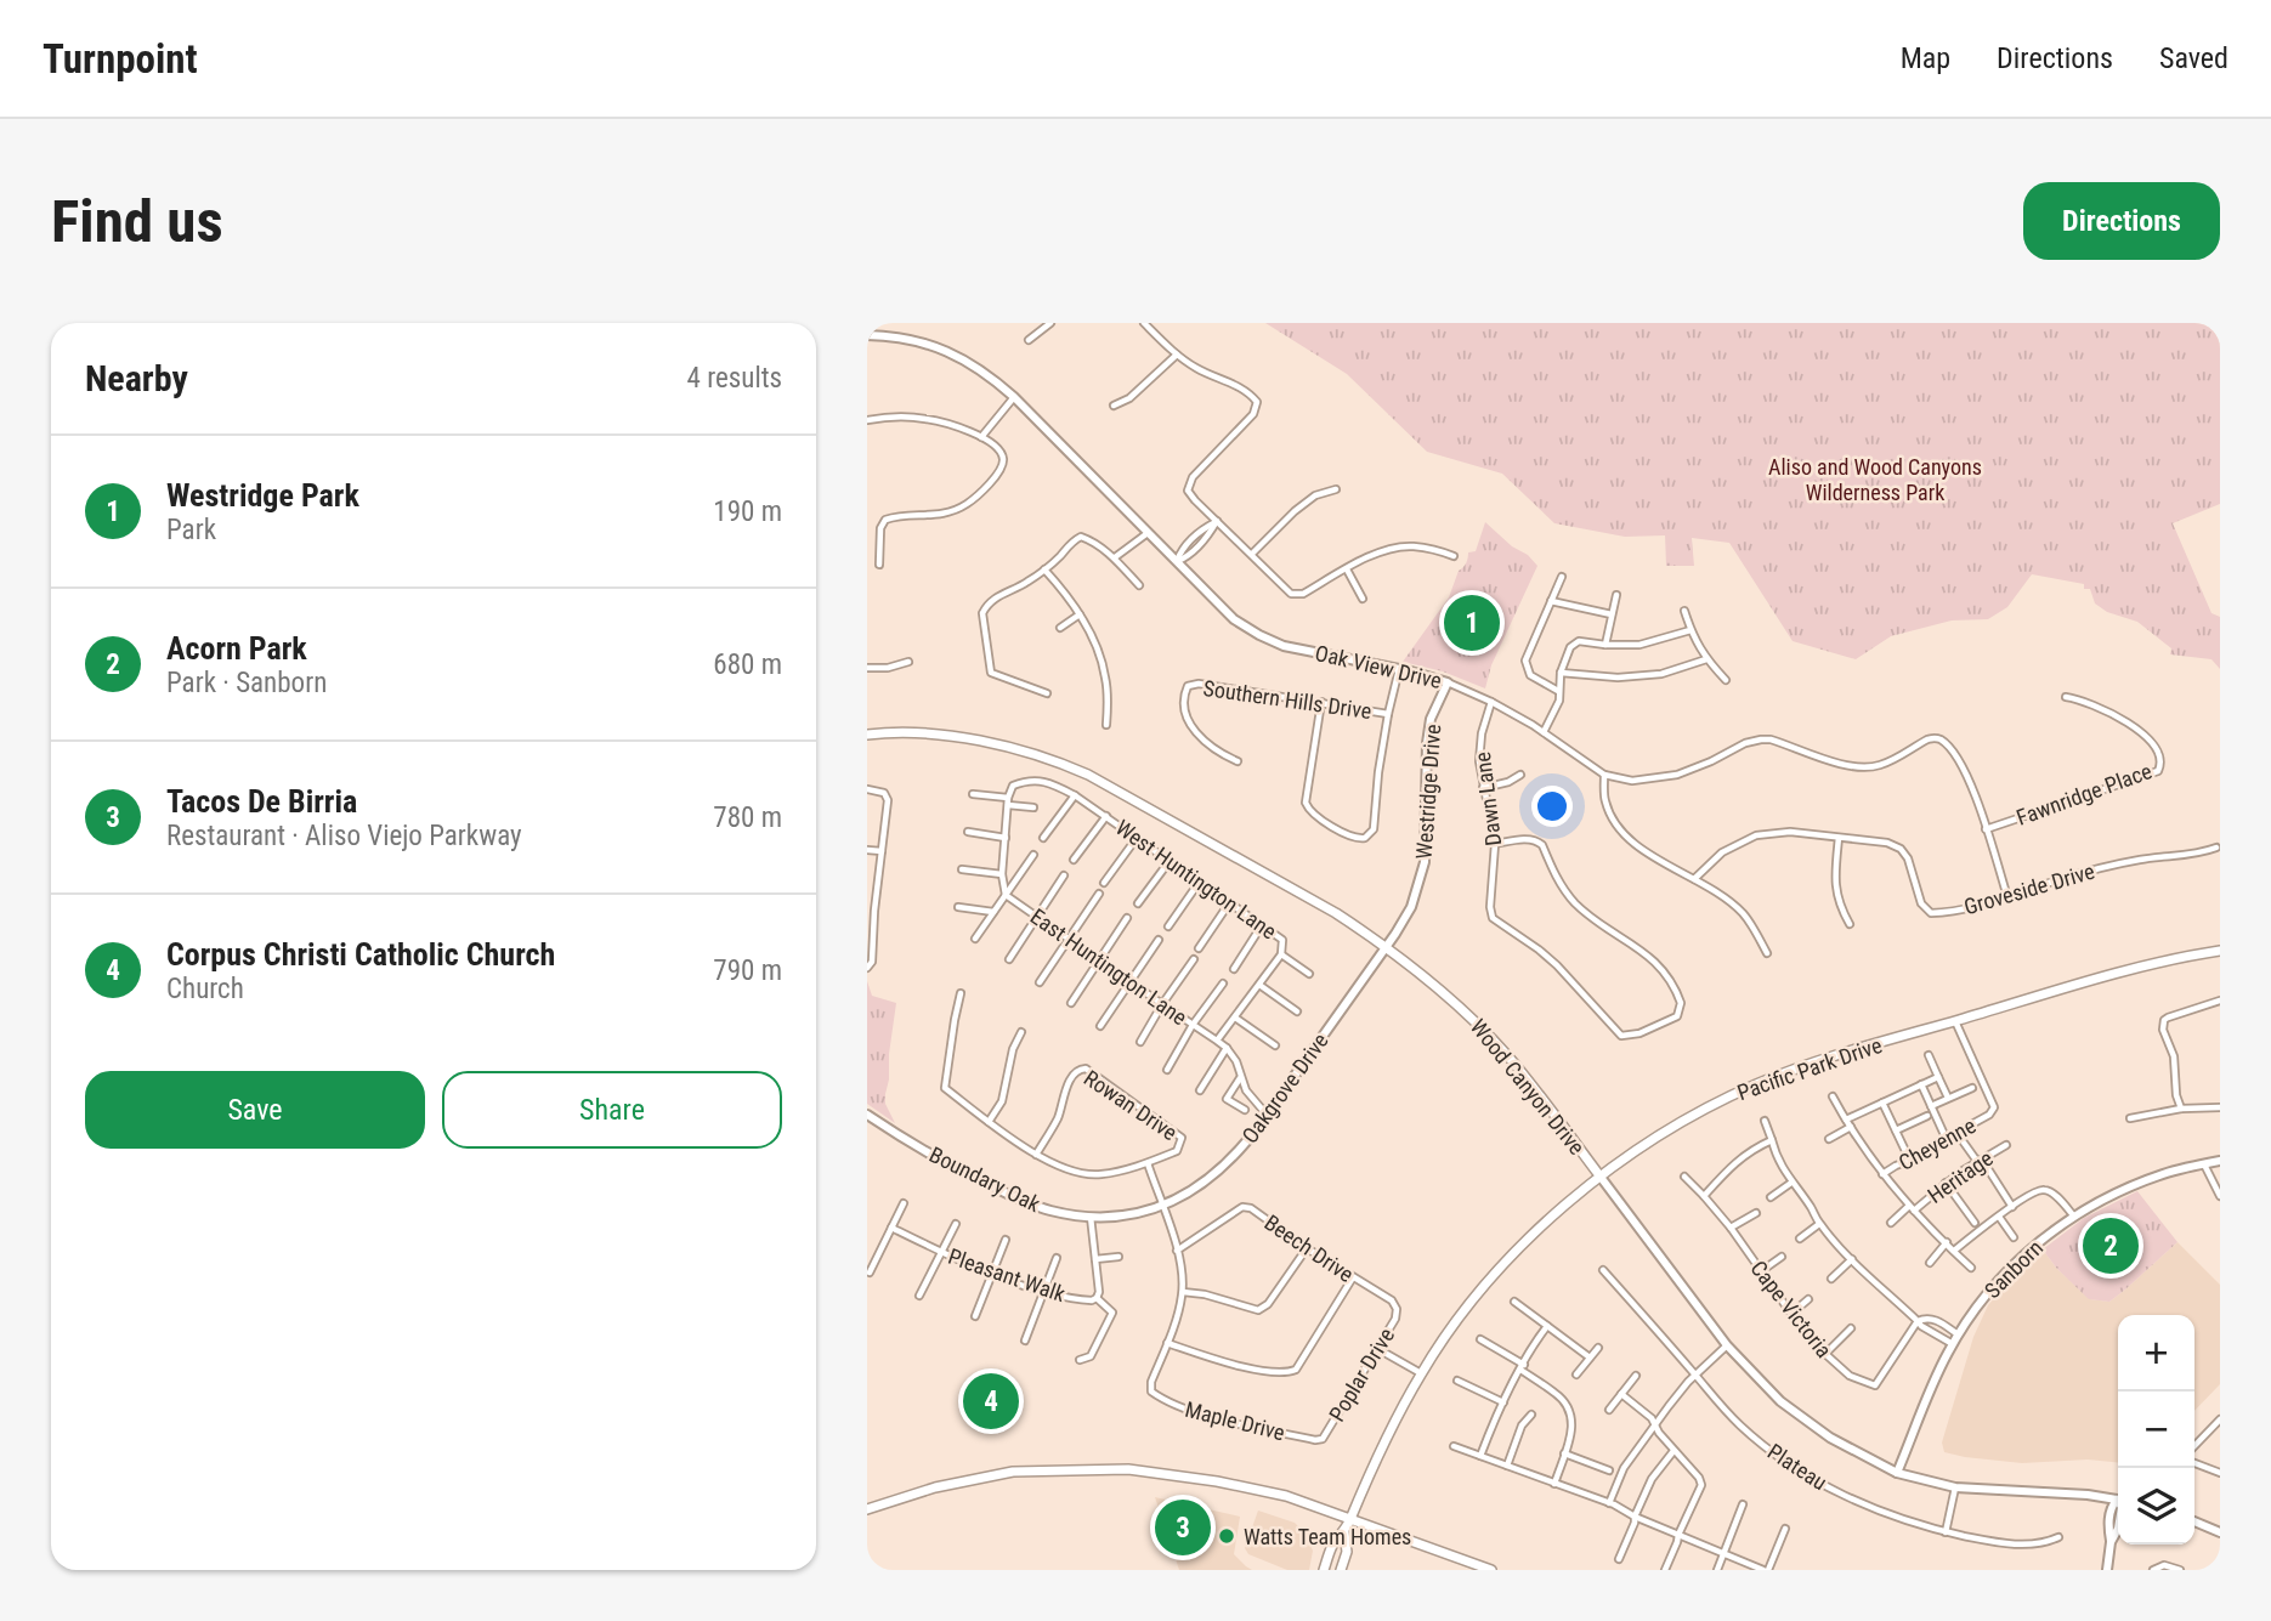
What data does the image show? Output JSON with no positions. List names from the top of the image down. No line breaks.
{"streets":{"main road":["Pacific Park Drive","Wood Canyon Drive"],"street":["Oak View Drive","Southern Hills Drive","Westridge Drive","Fawnridge Place","Dawn Lane","West Huntington Lane","Groveside Drive","East Huntington Lane","Oakgrove Drive","Rowan Drive","Cheyenne","Heritage","Boundary Oak","Beech Drive","Sanborn","Pleasant Walk","Cape Victoria","Poplar Drive","Maple Drive","Plateau"]},"crossings":[["Oak View Drive","Westridge Drive"],["Oak View Drive","Fawnridge Place"],["Oak View Drive","Dawn Lane"],["Oak View Drive","Groveside Drive"],["Westridge Drive","Wood Canyon Drive"],["Westridge Drive","Oakgrove Drive"],["West Huntington Lane","East Huntington Lane"],["East Huntington Lane","Oakgrove Drive"],["Pacific Park Drive","Wood Canyon Drive"],["Pacific Park Drive","Cheyenne"],["Wood Canyon Drive","Oakgrove Drive"],["Wood Canyon Drive","Sanborn"],["Oakgrove Drive","Boundary Oak"],["Boundary Oak","Pleasant Walk"],["Beech Drive","Poplar Drive"],["Poplar Drive","Maple Drive"]],"parks":["Aliso and Wood Canyons Wilderness Park"],"places":["Watts Team Homes"],"page":{"header":"Turnpoint","nav":["Map","Directions","Saved"],"buttons":["Directions",["Save","Share"]],"title":"Find us","heading":["Nearby","4 results"],"list":[{"mark":"1","name":"Westridge Park","note":"Park","value":"190 m"},{"mark":"2","name":"Acorn Park","note":"Park · Sanborn","value":"680 m"},{"mark":"3","name":"Tacos De Birria","note":"Restaurant · Aliso Viejo Parkway","value":"780 m"},{"mark":"4","name":"Corpus Christi Catholic Church","note":"Church","value":"790 m"}],"pins":["1","2","4","3"],"map_buttons":["+","−"]}}
